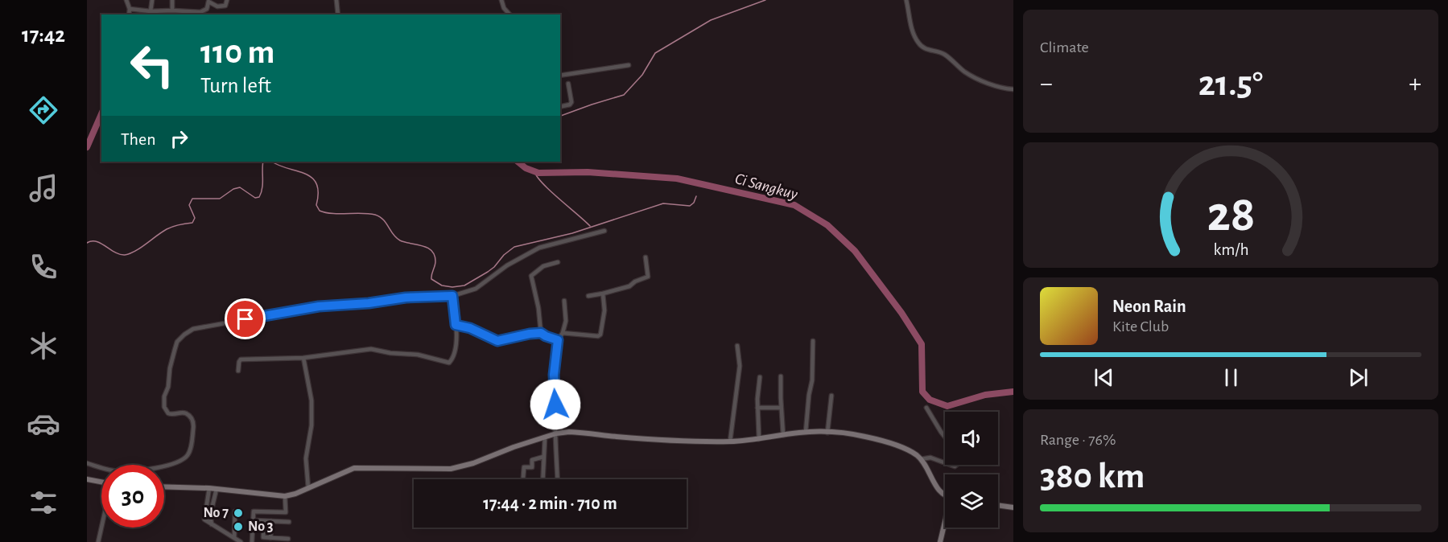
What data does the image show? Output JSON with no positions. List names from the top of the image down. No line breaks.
{"water":["Ci Sangkuy"],"places":["No 7","No 3"],"page":{"tabs":"17:42","tile":["Climate",["Range · 76%","380 km"]],"turn":["110 m","Turn left"],"heat":["−","21.5°","+"],"then":"Then","song":["Neon Rain","Kite Club"],"limit":"30","trip":"17:44 · 2 min · 710 m","gauge":["28","km/h"]}}
